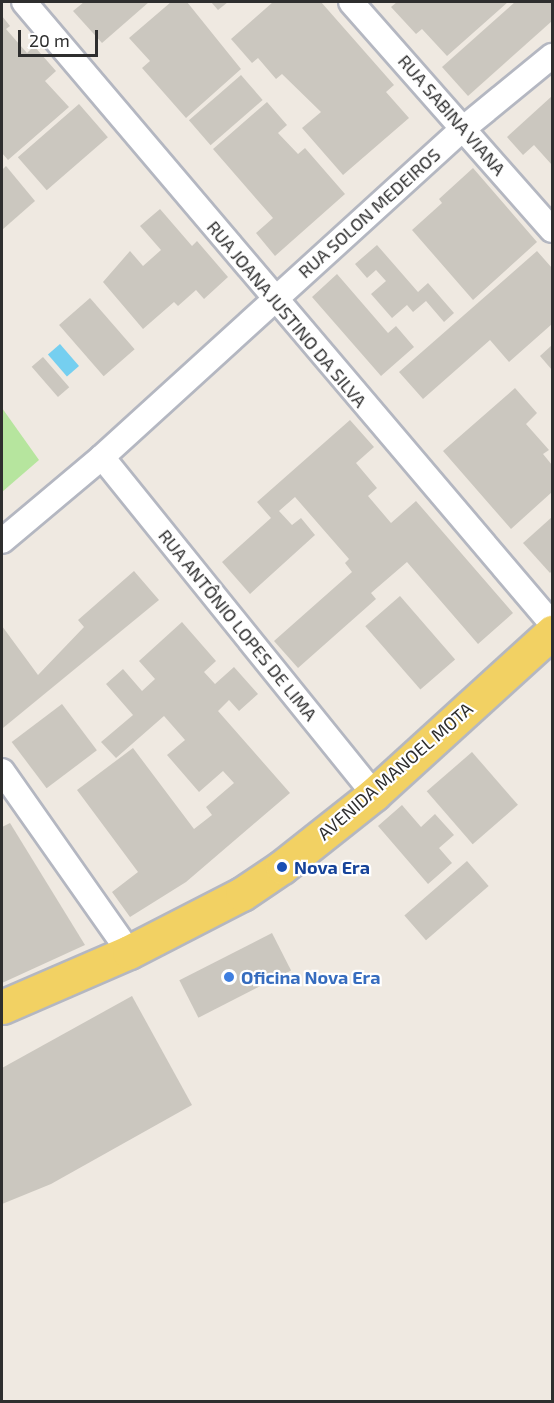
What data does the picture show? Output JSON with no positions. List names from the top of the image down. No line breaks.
{"streets":{"main road":["AVENIDA MANOEL MOTA"],"street":["RUA SABINA VIANA","RUA SOLON MEDEIROS","RUA JOANA JUSTINO DA SILVA","RUA ANTÔNIO LOPES DE LIMA"]},"crossings":[["RUA SABINA VIANA","RUA SOLON MEDEIROS"],["RUA SOLON MEDEIROS","RUA JOANA JUSTINO DA SILVA"],["RUA SOLON MEDEIROS","RUA ANTÔNIO LOPES DE LIMA"],["RUA ANTÔNIO LOPES DE LIMA","AVENIDA MANOEL MOTA"]],"places":["Nova Era","Oficina Nova Era"],"scale_bar":"20 m"}
